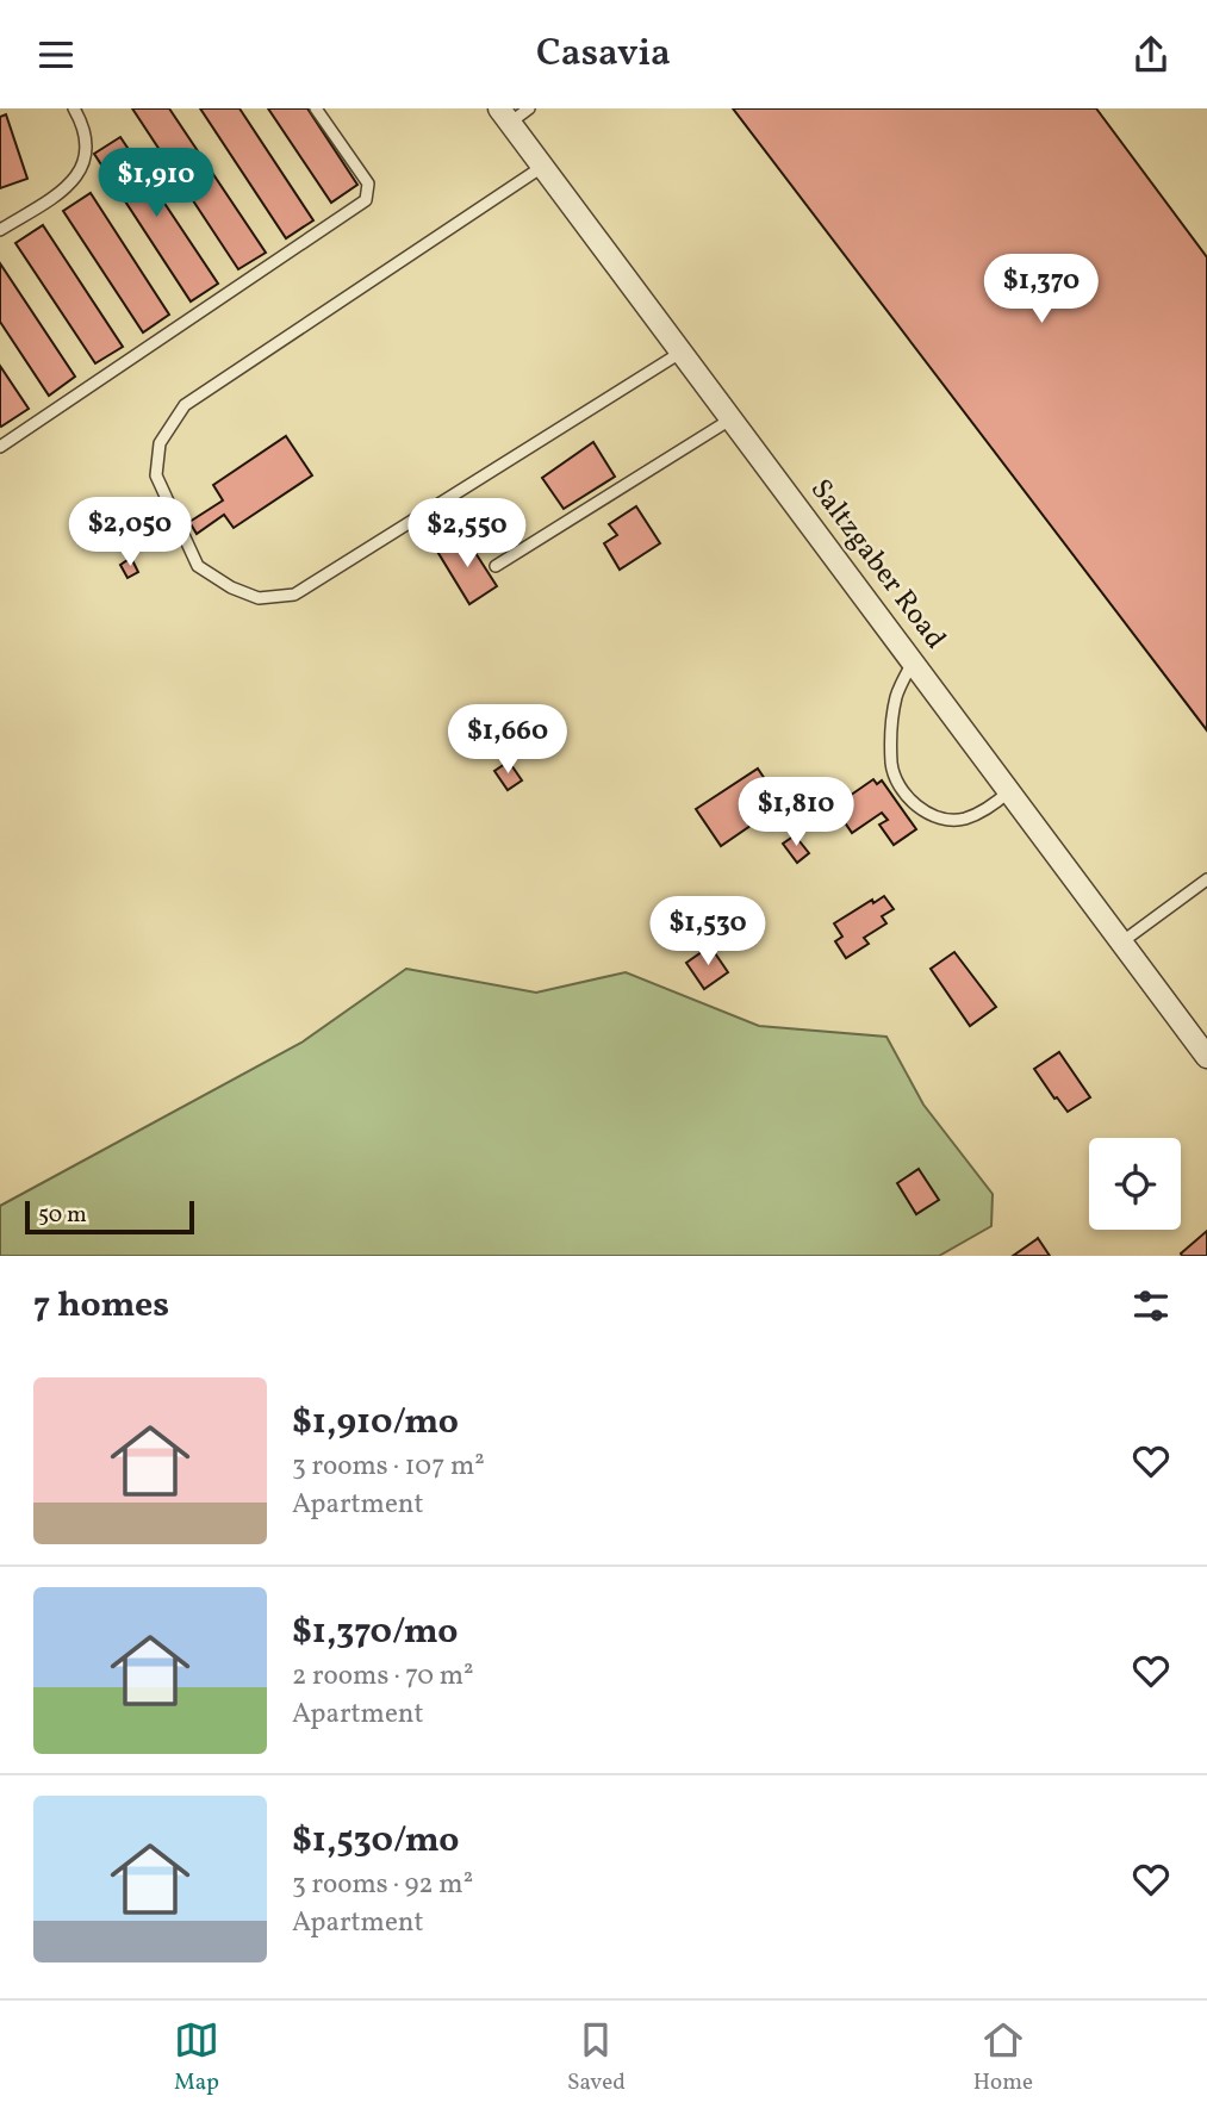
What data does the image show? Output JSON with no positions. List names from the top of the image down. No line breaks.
{"streets":{"street":["Saltzgaber Road"]},"scale_bar":"50 m","page":{"header":"Casavia","price":["$1,910","$1,370","$2,050","$2,550","$1,660","$1,810","$1,530"],"scale":"50 m","heading":"7 homes","list":[{"name":"$1,910/mo","note":"3 rooms · 107 m² · Apartment"},{"name":"$1,370/mo","note":"2 rooms · 70 m² · Apartment"},{"name":"$1,530/mo","note":"3 rooms · 92 m² · Apartment"}],"tabs":["Map","Saved","Home"]}}
